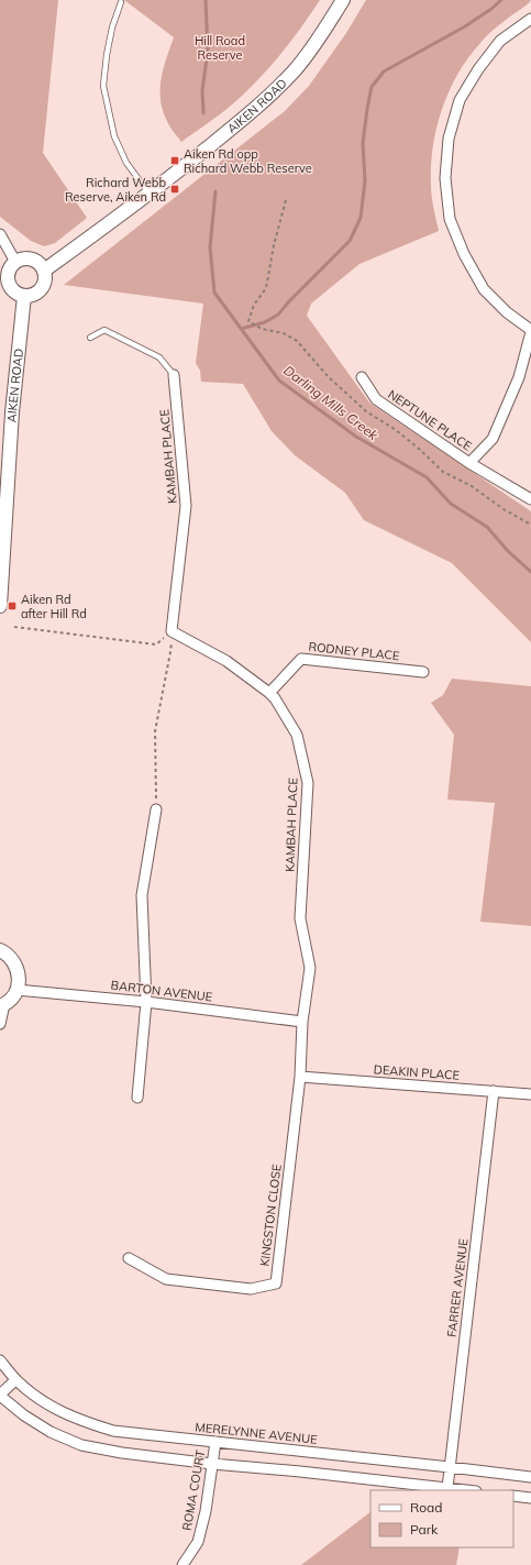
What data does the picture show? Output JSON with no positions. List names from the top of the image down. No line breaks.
{"streets":{"street":["AIKEN ROAD","NEPTUNE PLACE","KAMBAH PLACE","RODNEY PLACE","BARTON AVENUE","DEAKIN PLACE","KINGSTON CLOSE","FARRER AVENUE","MERELYNNE AVENUE","ROMA COURT"]},"crossings":[["KAMBAH PLACE","RODNEY PLACE"],["KAMBAH PLACE","BARTON AVENUE"],["KAMBAH PLACE","DEAKIN PLACE"],["KAMBAH PLACE","KINGSTON CLOSE"],["DEAKIN PLACE","KINGSTON CLOSE"],["DEAKIN PLACE","FARRER AVENUE"],["FARRER AVENUE","MERELYNNE AVENUE"],["MERELYNNE AVENUE","ROMA COURT"]],"water":["Darling Mills Creek"],"parks":["Hill Road Reserve"],"places":{"transit":["Aiken Rd opp Richard Webb Reserve","Richard Webb Reserve, Aiken Rd","Aiken Rd after Hill Rd"]},"legend":["Road","Park"]}
